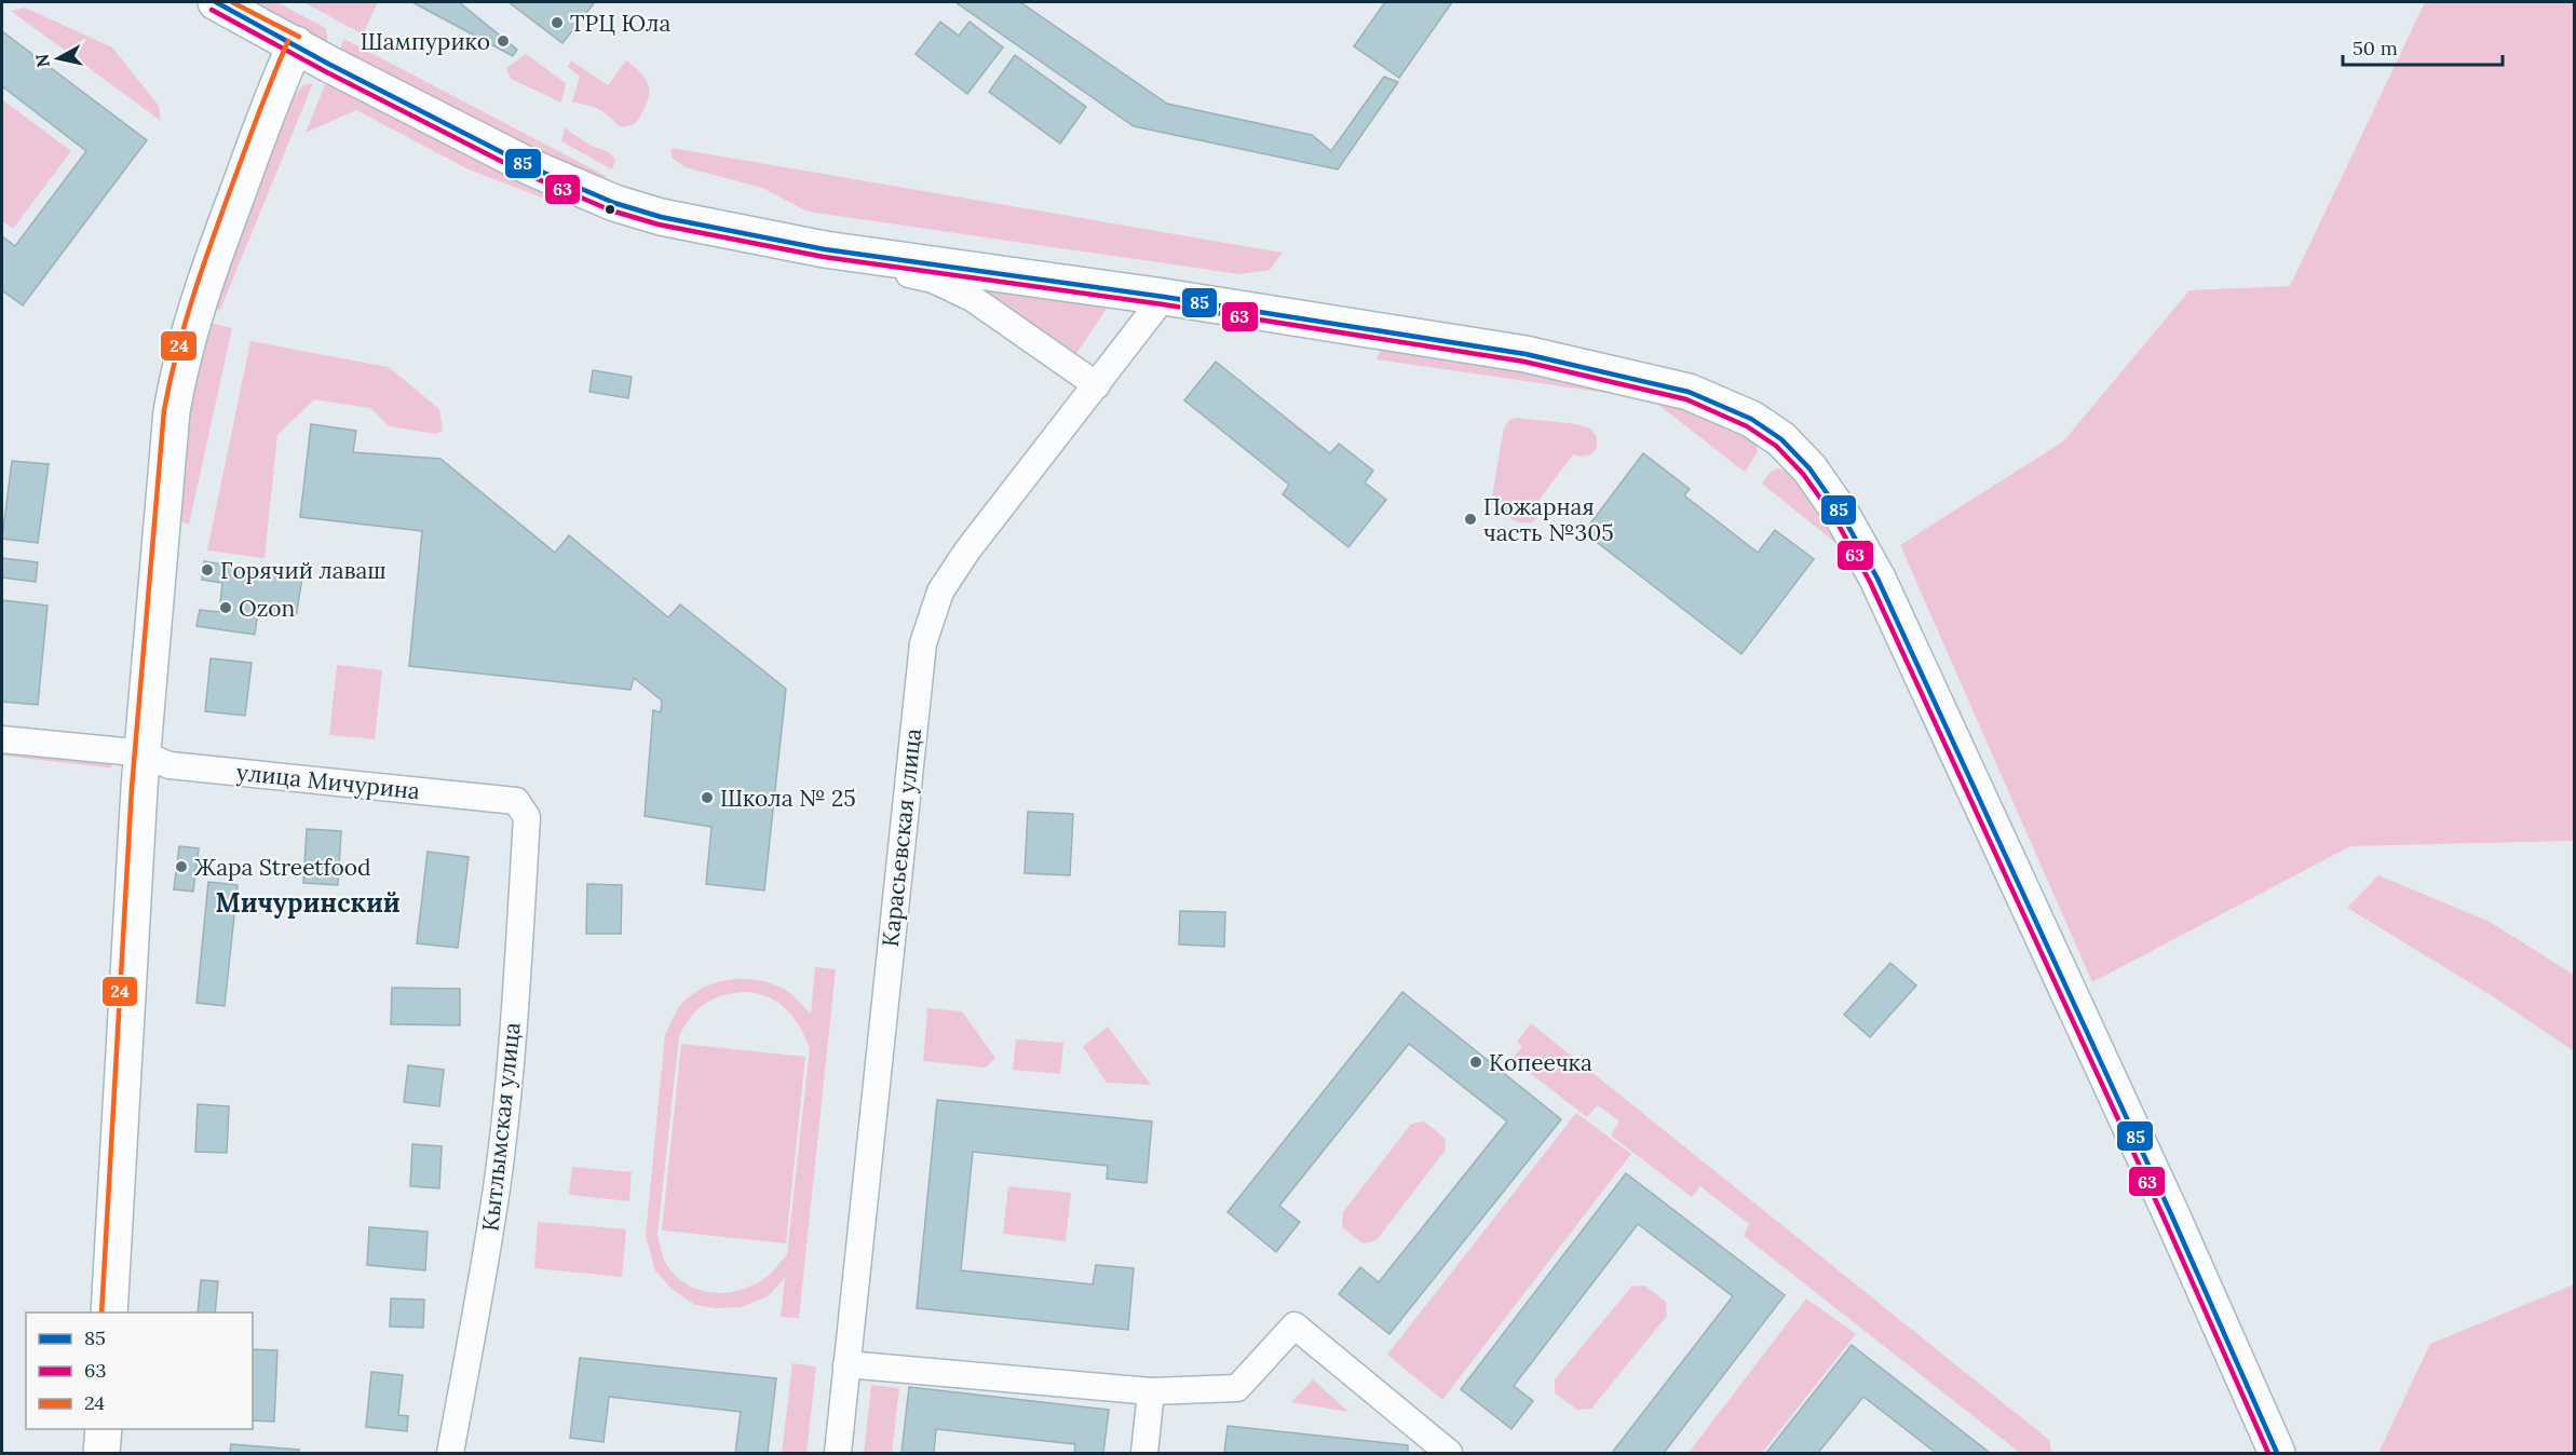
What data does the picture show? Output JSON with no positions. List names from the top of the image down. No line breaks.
{"streets":{"street":["улица Мичурина","Карасьевская улица","Кытлымская улица"]},"crossings":[["улица Мичурина","Кытлымская улица"]],"districts":["Мичуринский"],"places":["ТРЦ Юла","Шампурико","Пожарная часть №305","Горячий лаваш","Ozon","Школа № 25","Жара Streetfood","Копеечка"],"lines":["transit line 85","transit line 24","transit line 63"],"legend":["85","63","24"],"scale_bar":"50 m","north":"left"}
